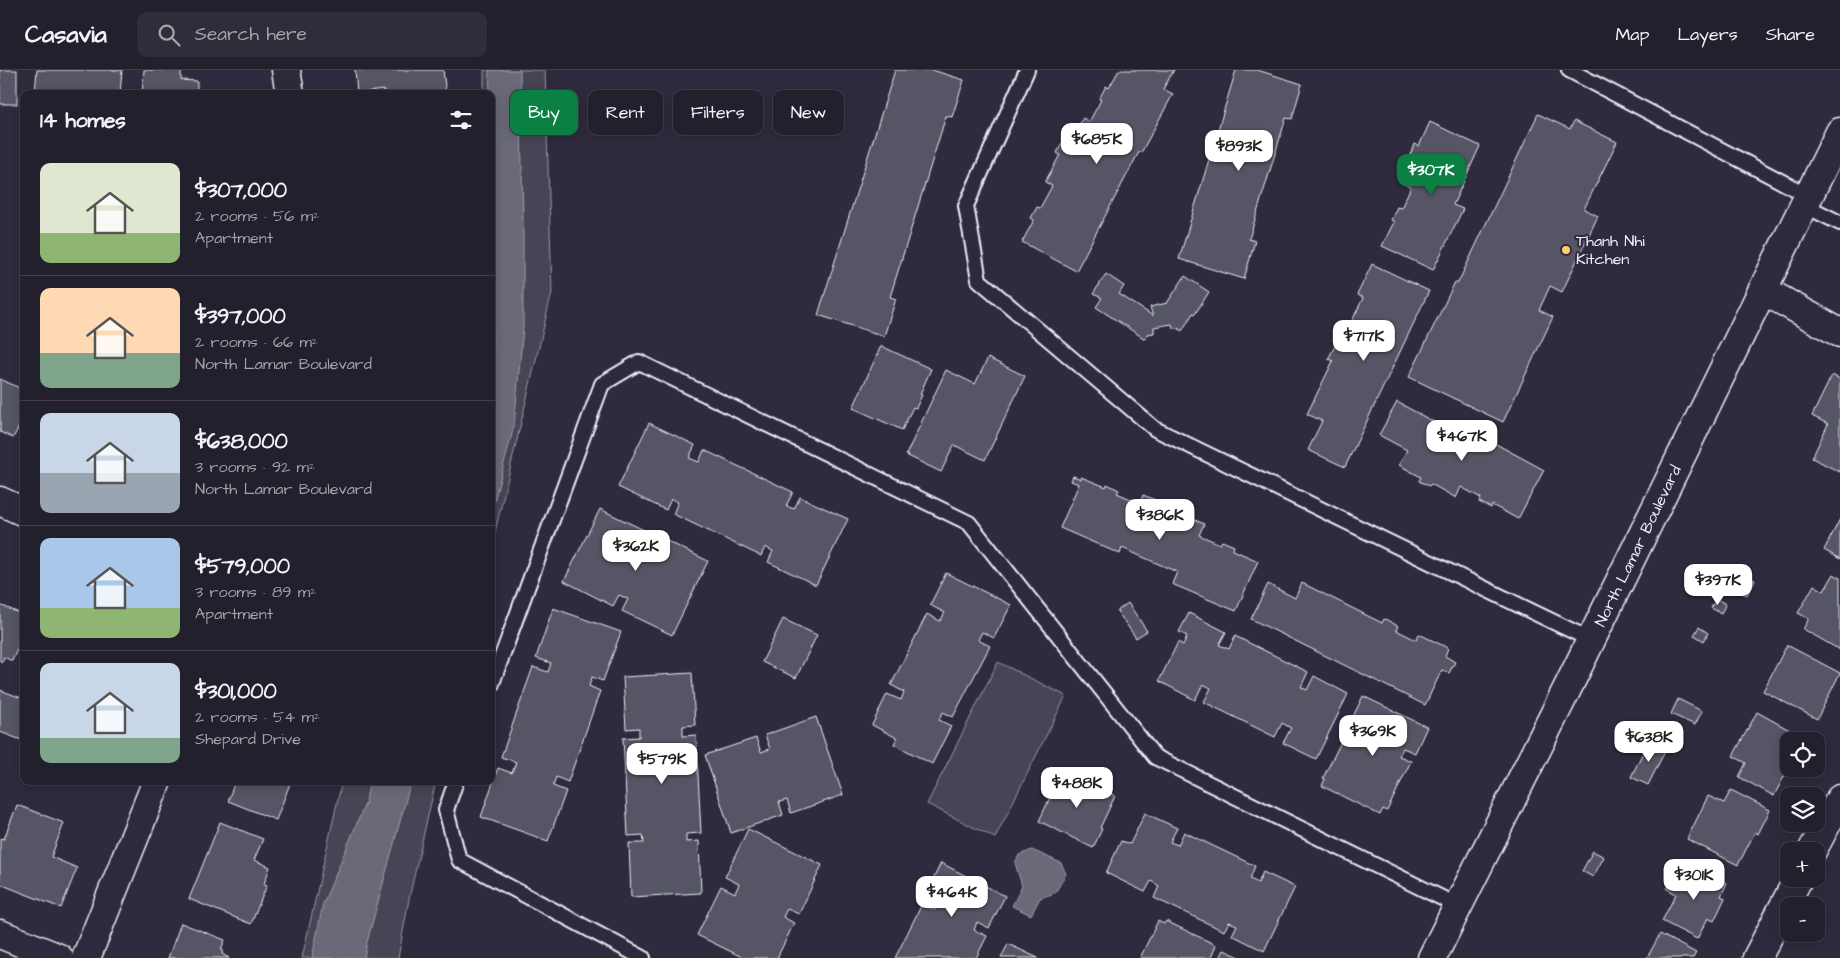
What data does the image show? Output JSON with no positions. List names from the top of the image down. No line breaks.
{"streets":{"main road":["North Lamar Boulevard"]},"places":["Thanh Nhi Kitchen"],"page":{"header":"Casavia","search":"Search here","nav":["Map","Layers","Share"],"chip":["Buy","Rent","Filters","New"],"heading":"14 homes","price":["$685K","$893K","$307K","$717K","$467K","$386K","$362K","$397K","$369K","$638K","$579K","$488K","$301K","$464K"],"list":[{"name":"$307,000","note":"2 rooms · 56 m² · Apartment"},{"name":"$397,000","note":"2 rooms · 66 m² · North Lamar Boulevard"},{"name":"$638,000","note":"3 rooms · 92 m² · North Lamar Boulevard"},{"name":"$579,000","note":"3 rooms · 89 m² · Apartment"},{"name":"$301,000","note":"2 rooms · 54 m² · Shepard Drive"}],"map_buttons":["+","−"]}}
